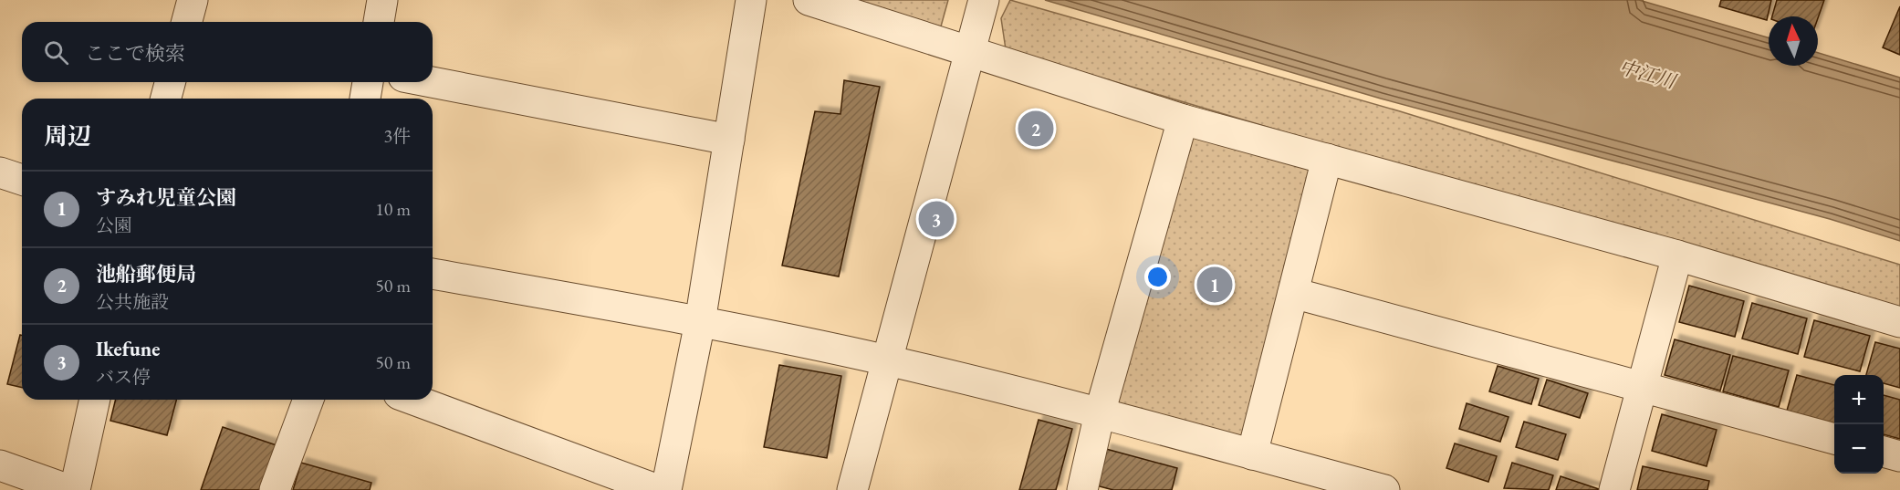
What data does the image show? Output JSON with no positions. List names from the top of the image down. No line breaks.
{"water":["中江川"],"north":"top","page":{"search":"ここで検索","heading":["周辺","3件"],"pins":["2","3","1"],"list":[{"mark":"1","name":"すみれ児童公園","note":"公園","value":"10 m"},{"mark":"2","name":"池船郵便局","note":"公共施設","value":"50 m"},{"mark":"3","name":"Ikefune","note":"バス停","value":"50 m"}],"map_buttons":["+","−"]}}
